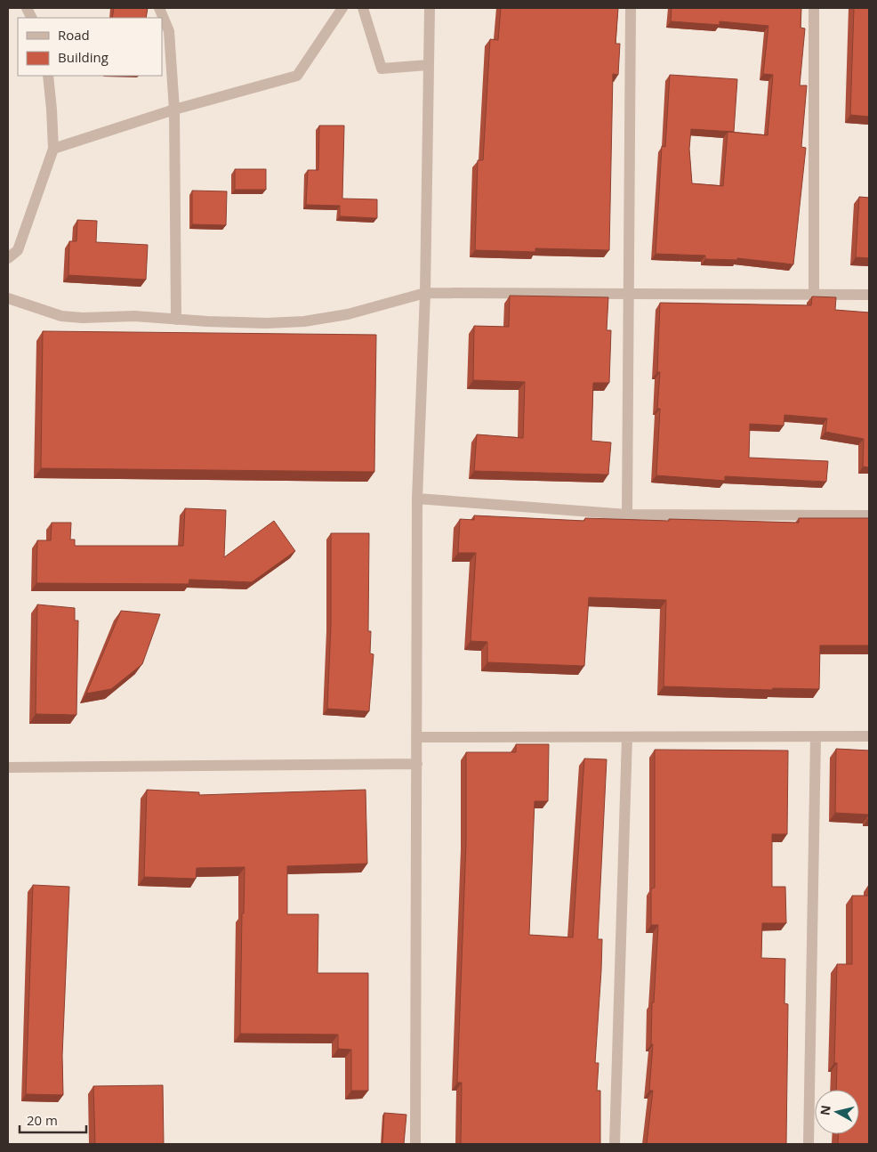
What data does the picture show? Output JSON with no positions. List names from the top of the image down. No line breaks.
{"legend":["Road","Building"],"scale_bar":"20 m","north":"left"}
